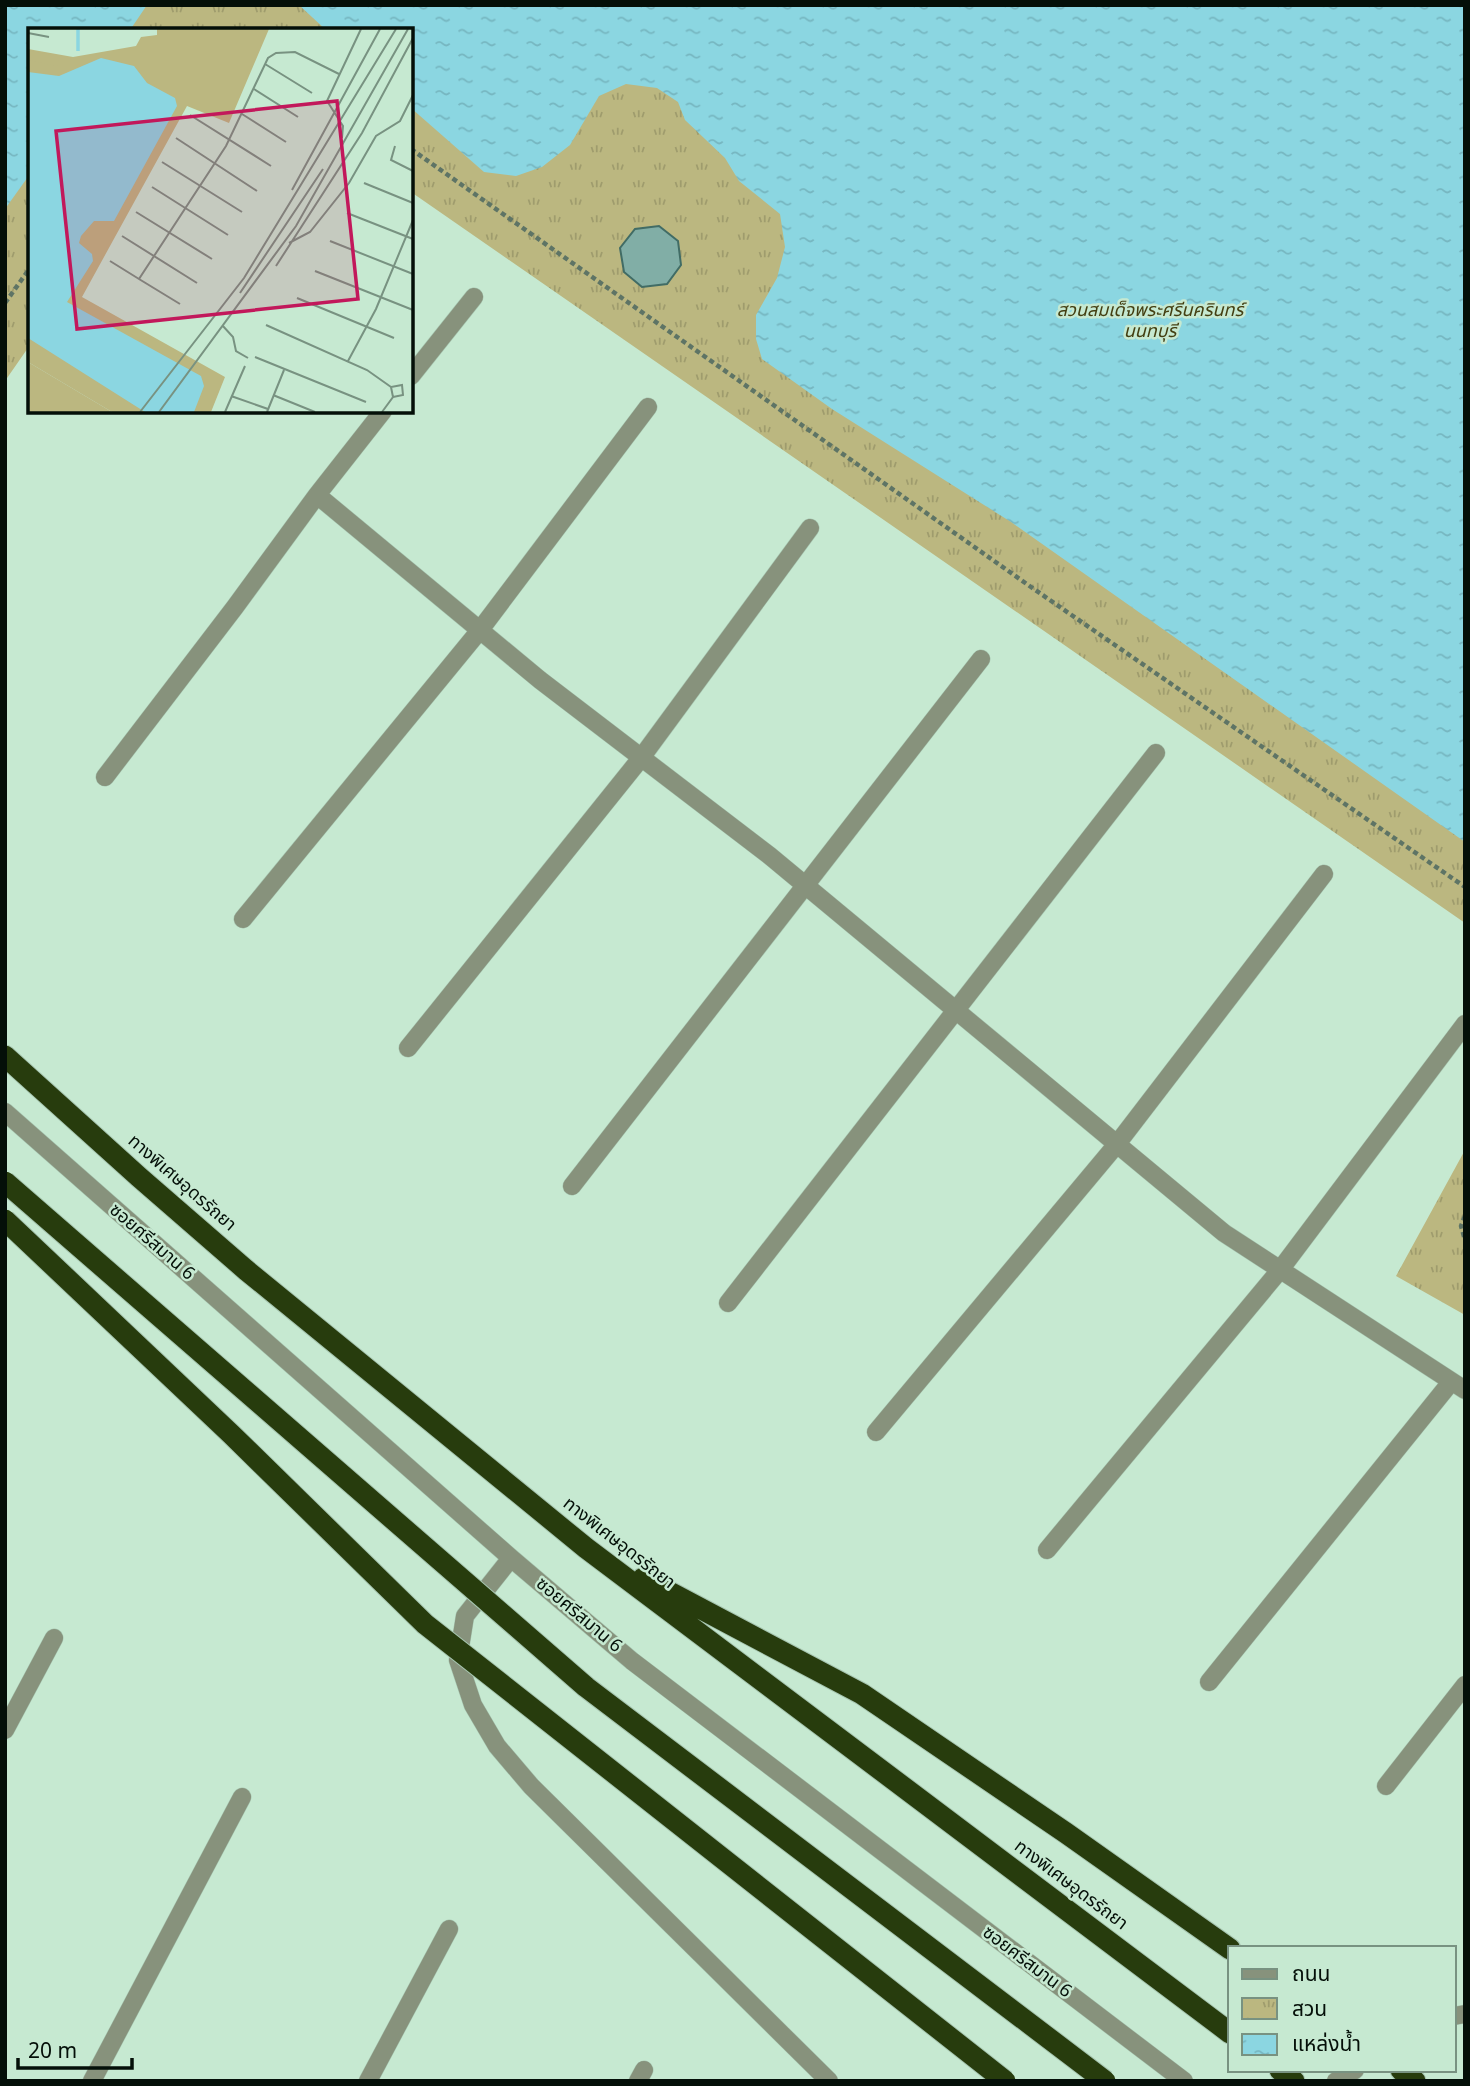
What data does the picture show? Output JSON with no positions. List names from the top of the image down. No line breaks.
{"streets":{"highway":["ทางพิเศษอุดรรัถยา"],"street":["ซอยศรีสมาน 6"]},"parks":["สวนสมเด็จพระศรีนครินทร์ นนทบุรี"],"legend":["ถนน","สวน","แหล่งน้ำ"],"scale_bar":"20 m"}
